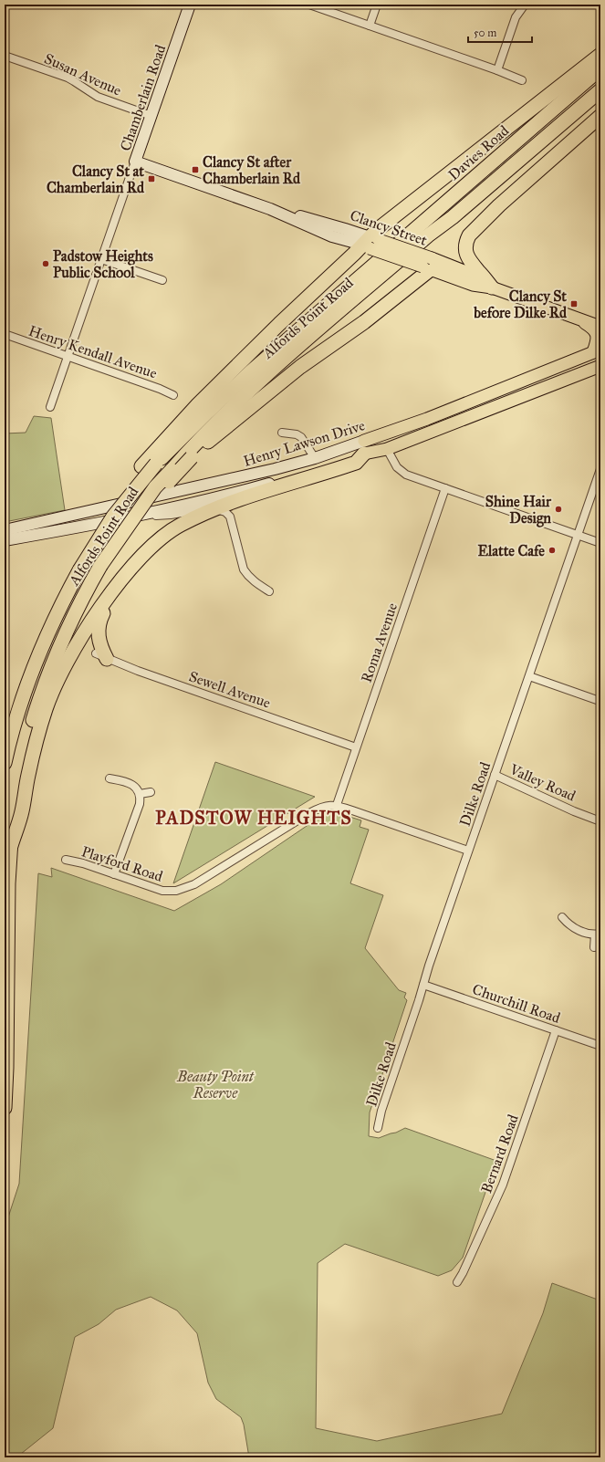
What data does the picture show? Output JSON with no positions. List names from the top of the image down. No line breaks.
{"streets":{"highway":["Davies Road","Alfords Point Road"],"main road":["Chamberlain Road","Clancy Street","Henry Lawson Drive"],"street":["Susan Avenue","Henry Kendall Avenue","Roma Avenue","Sewell Avenue","Valley Road","Dilke Road","Playford Road","Churchill Road","Bernard Road"]},"crossings":[["Susan Avenue","Chamberlain Road"],["Chamberlain Road","Clancy Street"],["Chamberlain Road","Henry Kendall Avenue"],["Davies Road","Alfords Point Road"],["Roma Avenue","Sewell Avenue"],["Roma Avenue","Playford Road"],["Valley Road","Dilke Road"],["Dilke Road","Churchill Road"],["Churchill Road","Bernard Road"]],"districts":["PADSTOW HEIGHTS"],"parks":["Beauty Point Reserve"],"places":{"transit":["Clancy St after Chamberlain Rd","Clancy St at Chamberlain Rd","Clancy St before Dilke Rd"],"other":["Padstow Heights Public School","Shine Hair Design","Elatte Cafe"]},"scale_bar":"50 m"}
